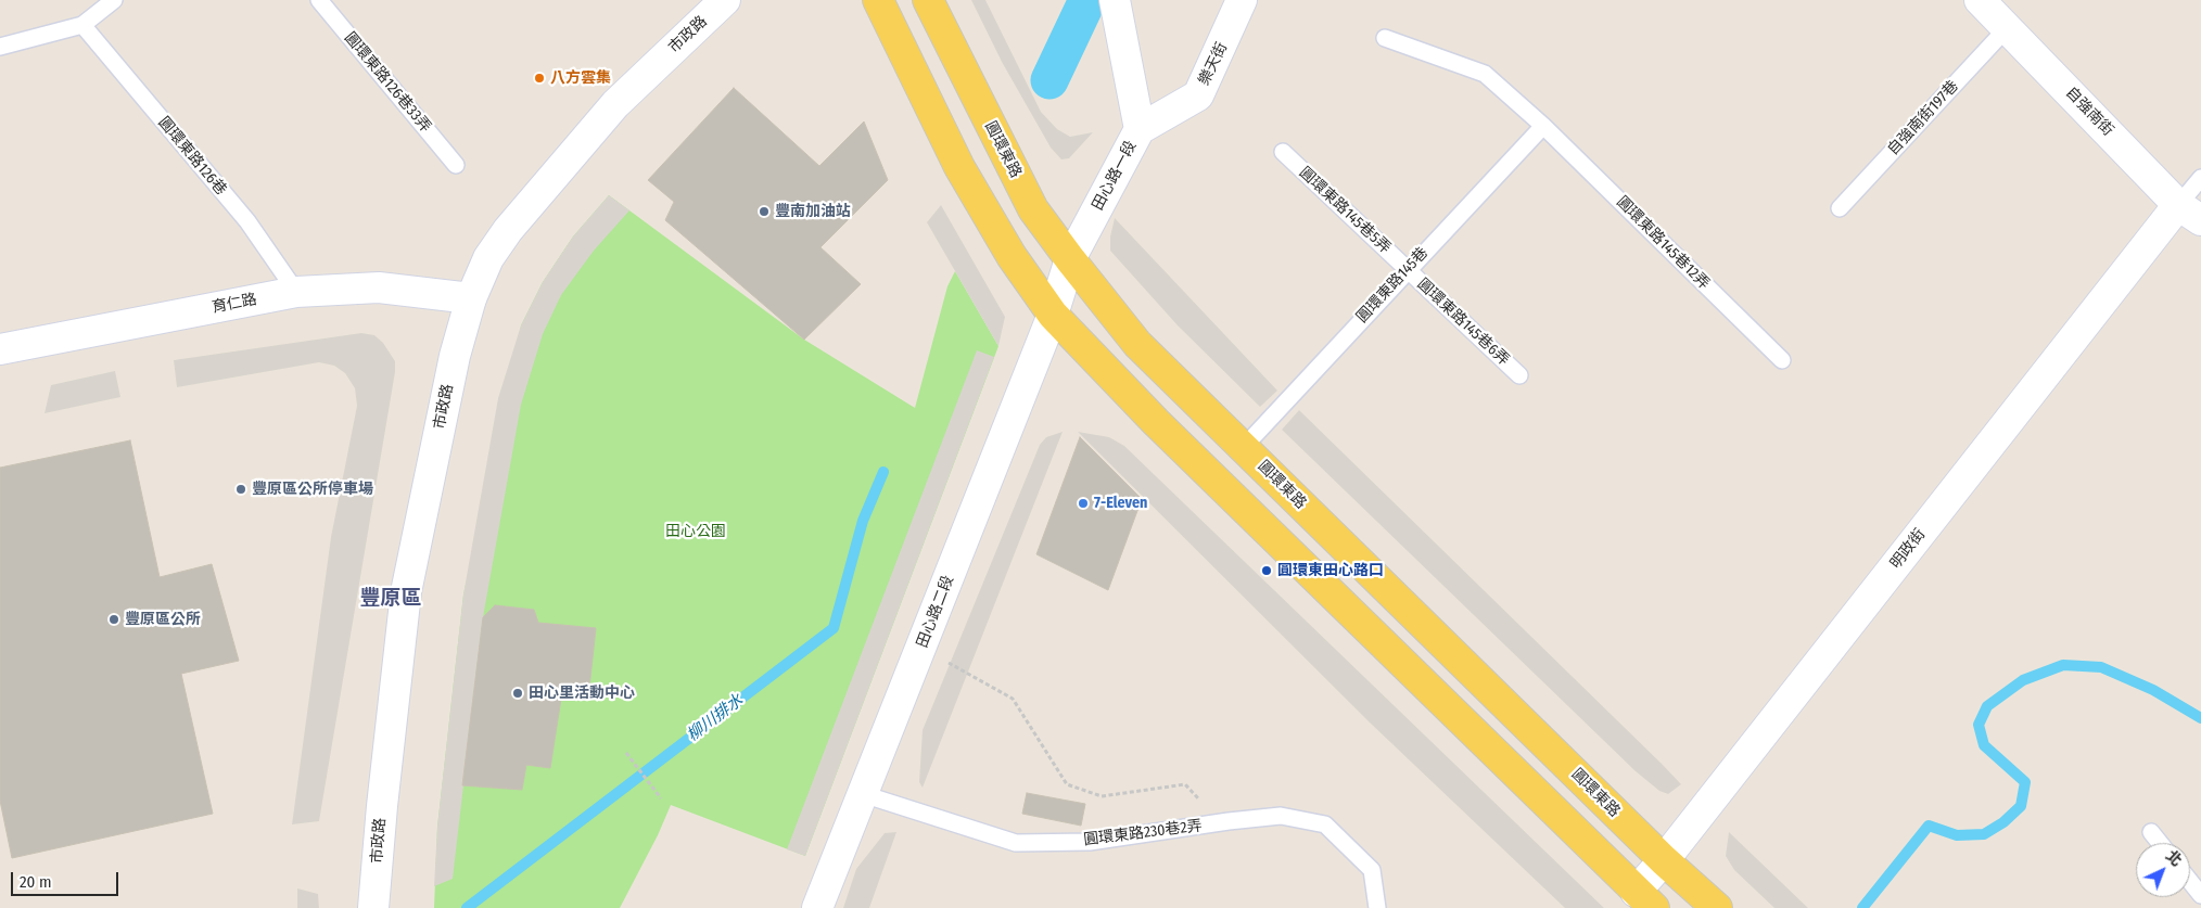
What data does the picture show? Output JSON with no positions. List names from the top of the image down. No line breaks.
{"streets":{"main road":["圓環東路"],"street":["市政路","樂天街","自強南街","田心路一段","育仁路","明政街","田心路二段"],"lane":["圓環東路126巷33弄","自強南街197巷","圓環東路126巷","圓環東路145巷5弄","圓環東路145巷12弄","圓環東路145巷","圓環東路145巷6弄","圓環東路230巷2弄"]},"crossings":[["市政路","育仁路"],["樂天街","田心路一段"],["自強南街","自強南街197巷"],["自強南街","明政街"],["圓環東路","田心路一段"],["圓環東路","圓環東路145巷"],["圓環東路","明政街"],["圓環東路126巷","育仁路"],["田心路一段","田心路二段"],["圓環東路145巷5弄","圓環東路145巷"],["圓環東路145巷5弄","圓環東路145巷6弄"],["圓環東路145巷12弄","圓環東路145巷"],["圓環東路145巷","圓環東路145巷6弄"],["田心路二段","圓環東路230巷2弄"]],"districts":["豐原區"],"water":["柳川排水"],"parks":["田心公園"],"places":["八方雲集","豐南加油站","豐原區公所停車場","7-Eleven","圓環東田心路口","豐原區公所","田心里活動中心"],"scale_bar":"20 m","north":"top right"}
